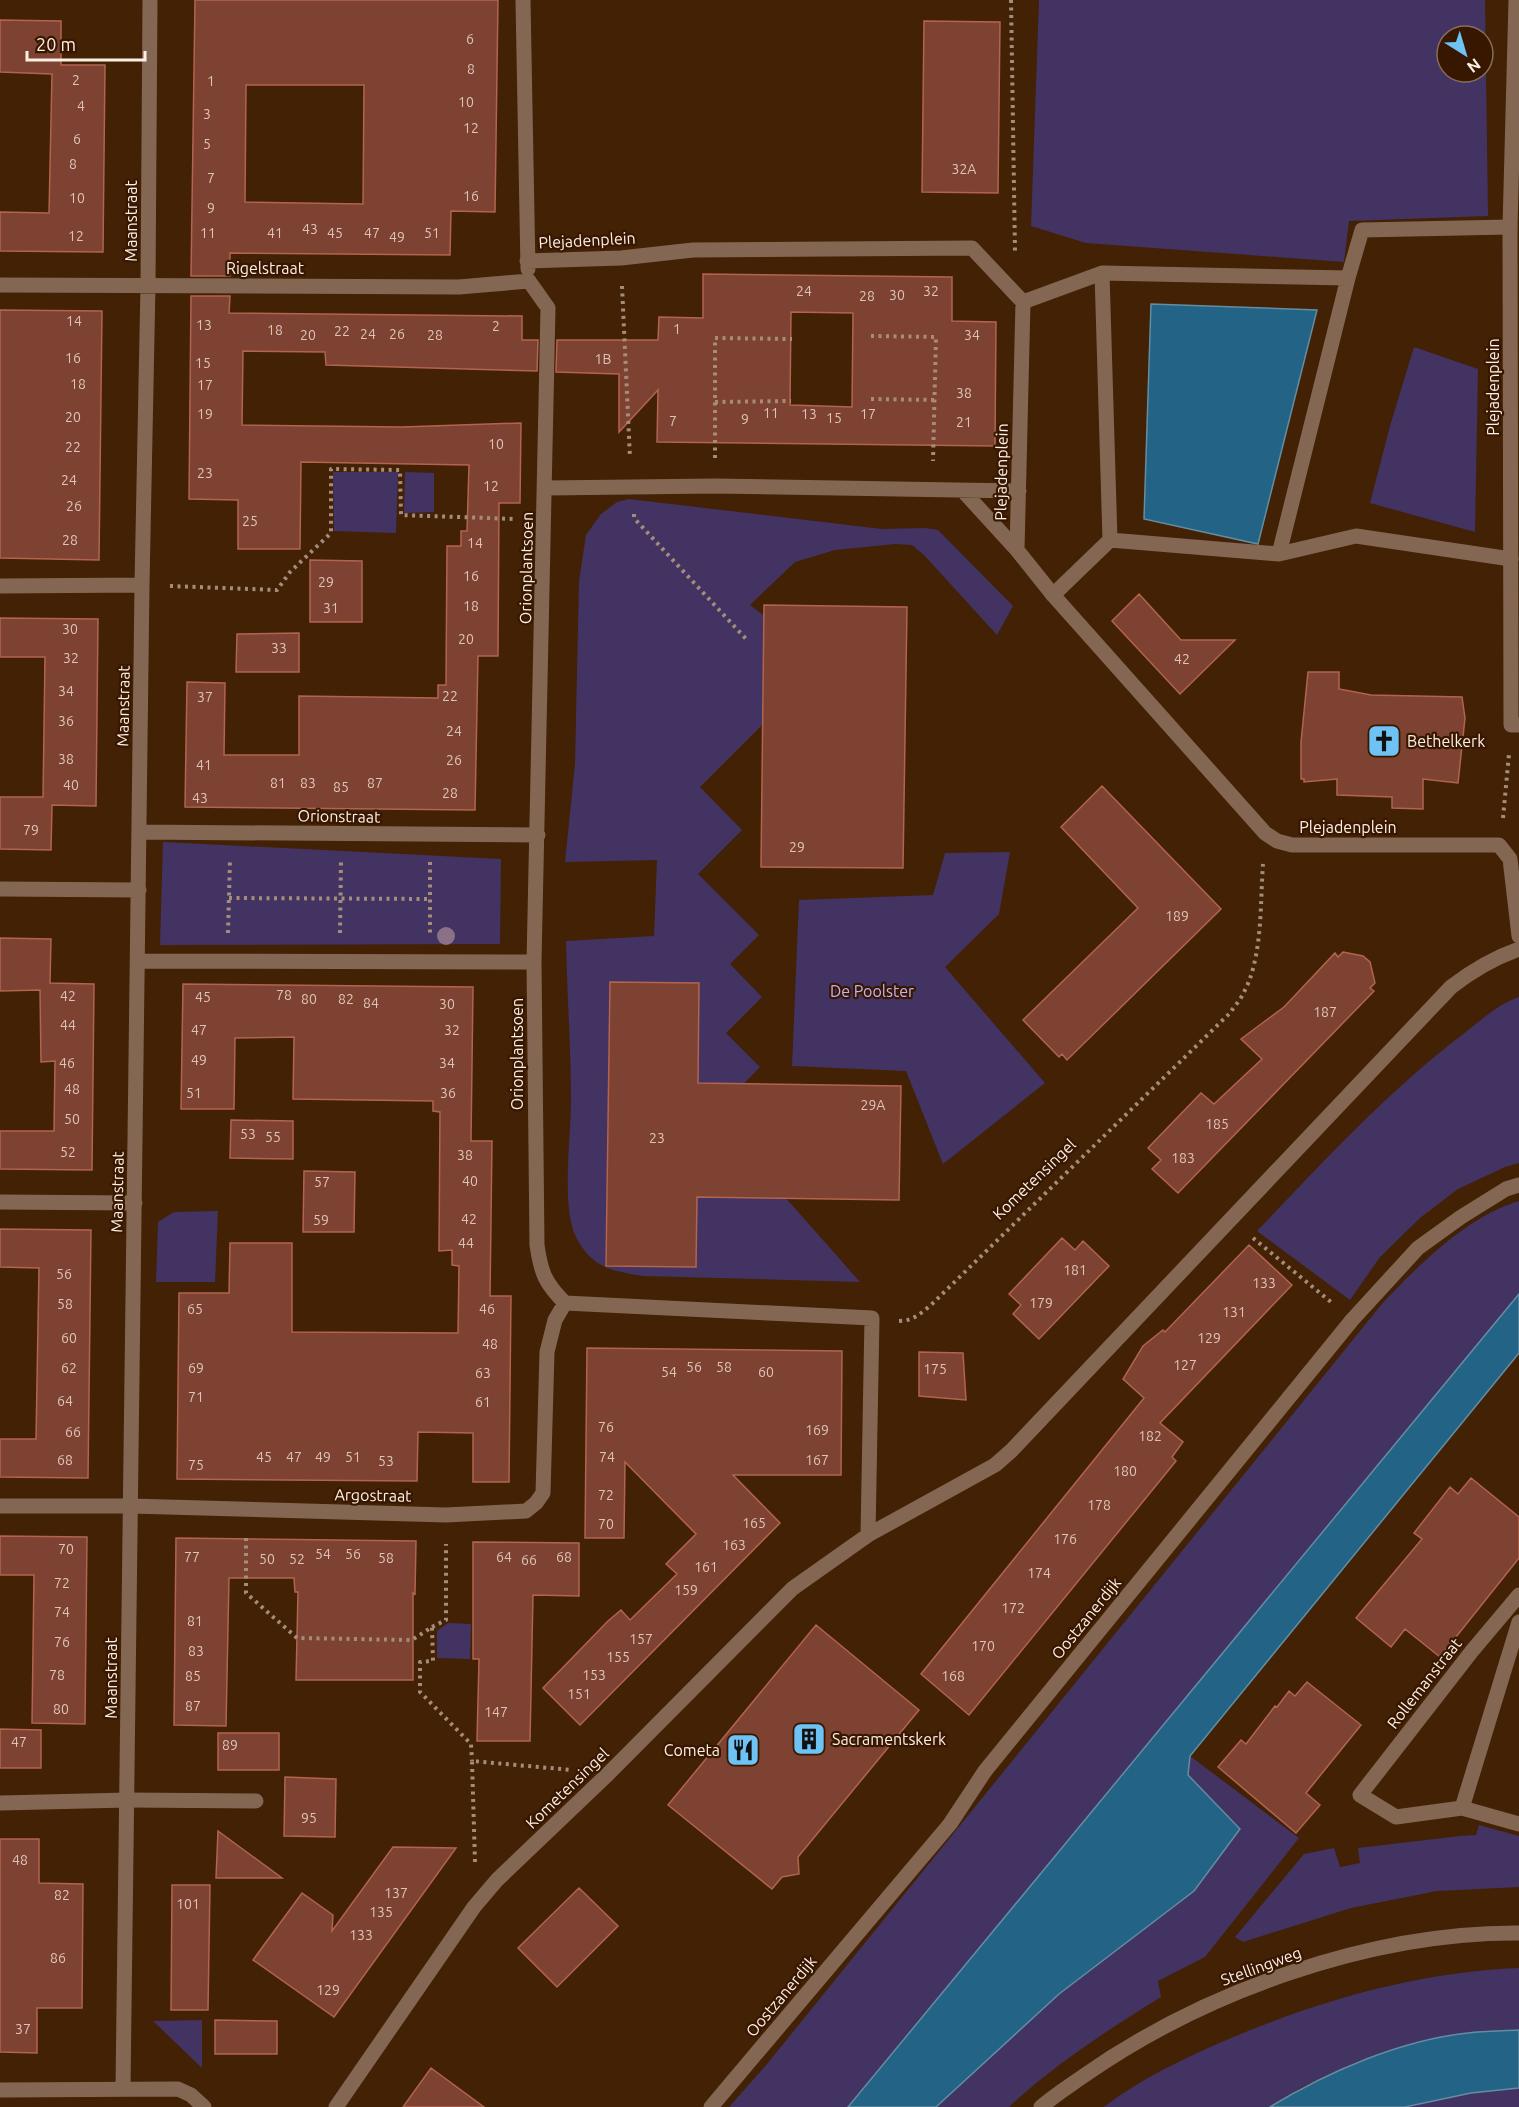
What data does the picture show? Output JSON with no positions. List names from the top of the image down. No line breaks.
{"streets":{"street":["Maanstraat","Plejadenplein","Rigelstraat","Orionplantsoen","Orionstraat","Kometensingel","Argostraat","Oostzanerdijk","Rollemanstraat","Stellingweg"]},"crossings":[["Maanstraat","Rigelstraat"],["Maanstraat","Orionstraat"],["Maanstraat","Argostraat"],["Plejadenplein","Rigelstraat"],["Plejadenplein","Orionplantsoen"],["Plejadenplein","Kometensingel"],["Rigelstraat","Orionplantsoen"],["Orionplantsoen","Orionstraat"],["Orionplantsoen","Argostraat"]],"parks":["De Poolster"],"places":{"church":["Bethelkerk"],"building":["Sacramentskerk"],"restaurant":["Cometa"]},"house_numbers":["6","8","2","1","10","4","3","12","6","5","8","32A","7","16","10","9","43","11","41","45","47","51","12","49","24","32","30","28","14","13","2","1","18","22","24","26","20","28","34","16","1B","15","18","17","38","11","19","13","17","20","15","9","7","21","10","22","23","24","12","26","25","28","14","16","29","18","31","30","20","33","32","42","34","22","37","36","24","38","26","41","81","83","87","40","85","28","43","79","29","189","78","42","45","80","82","84","30","187","44","47","32","49","46","34","48","51","36","29A","50","185","53","55","23","52","38","183","40","57","42","59","44","181","56","133","179","58","65","46","131","60","129","48","127","56","58","62","69","175","54","60","63","71","64","61","76","169","66","182","45","47","49","51","74","68","167","53","75","180","72","178","165","70","176","163","70","54","56","77","64","68","58","50","52","66","161","174","72","159","172","74","81","157","76","170","83","155","78","153","85","168","151","87","80","147","47","89","95","48","137","82","101","135","133","86","129","37"],"scale_bar":"20 m","north":"bottom right"}
